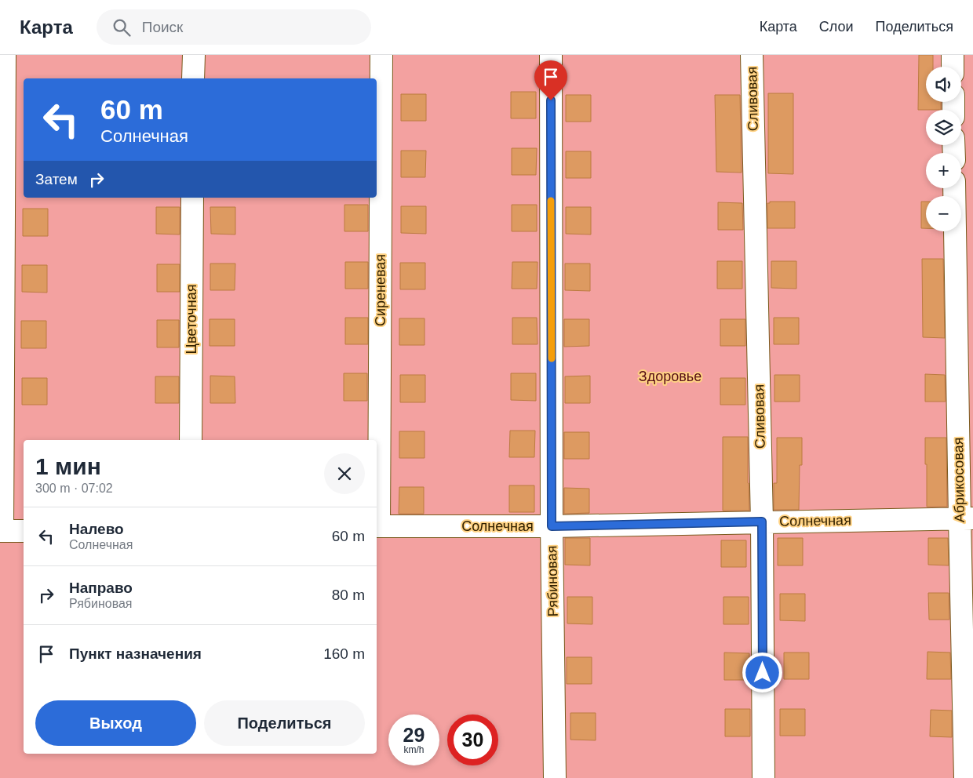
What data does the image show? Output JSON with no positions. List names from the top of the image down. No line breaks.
{"streets":{"street":["Сливовая","Сиреневая","Цветочная","Абрикосовая","Солнечная","Рябиновая"]},"crossings":[["Сливовая","Солнечная"],["Сиреневая","Солнечная"],["Абрикосовая","Солнечная"],["Солнечная","Рябиновая"]],"parks":["Здоровье"],"page":{"header":"Карта","search":"Поиск","nav":["Карта","Слои","Поделиться"],"map_buttons":["+","−"],"turn":["60 m","Солнечная"],"then":"Затем","heading":["1 мин","300 m · 07:02"],"list":[{"name":"Налево","note":"Солнечная","value":"60 m"},{"name":"Направо","note":"Рябиновая","value":"80 m"},{"name":"Пункт назначения","value":"160 m"}],"buttons":["Выход","Поделиться"],"speed":"29 km/h","limit":"30"}}
